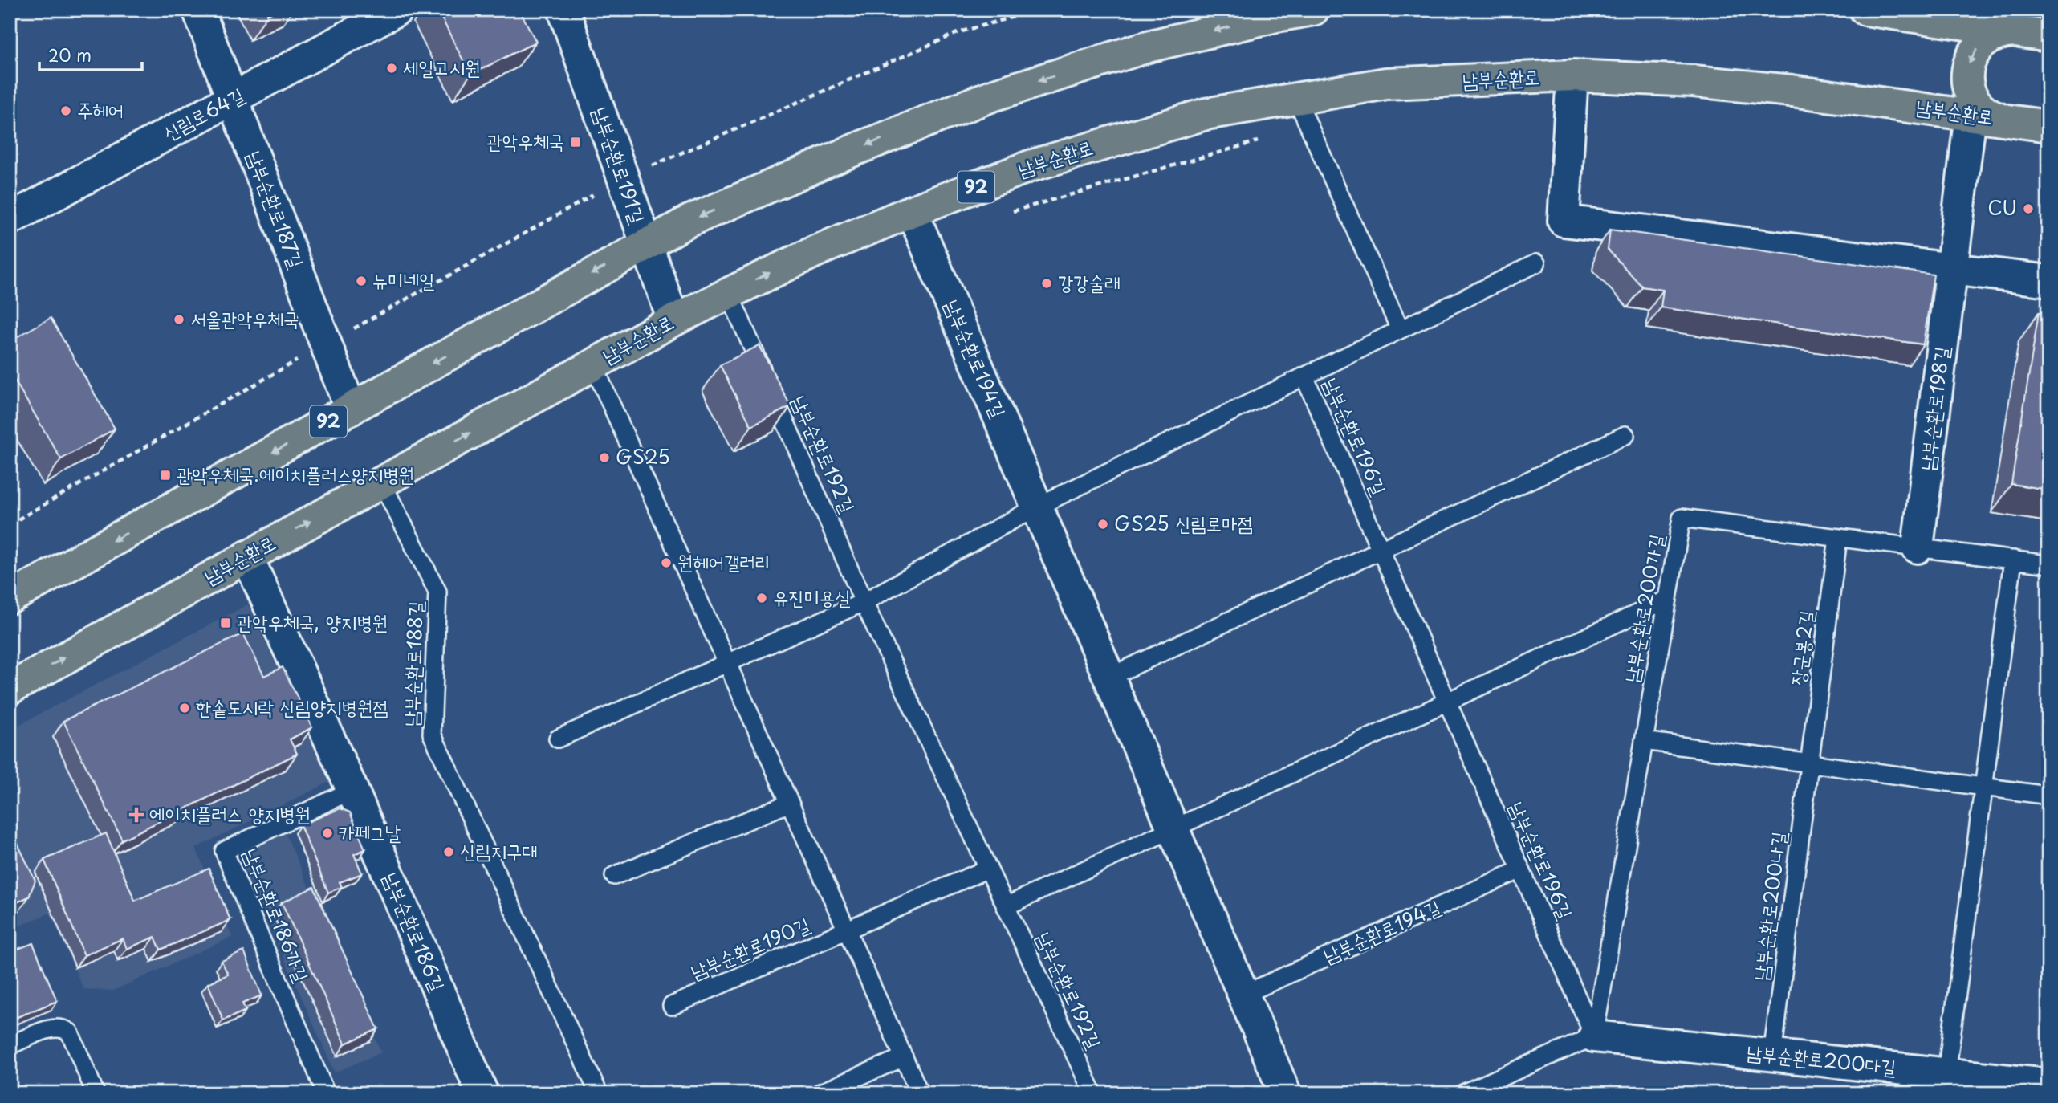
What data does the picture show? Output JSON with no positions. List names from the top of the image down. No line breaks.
{"streets":{"main road":["남부순환로","92"],"street":["신림로64길","남부순환로191길","남부순환로187길","남부순환로194길","남부순환로198길","남부순환로186길","남부순환로200다길"],"lane":["남부순환로196길","남부순환로192길","남부순환로200가길","장군봉2길","남부순환로188길","남부순환로200나길","남부순환로186가길","남부순환로190길"]},"crossings":[["남부순환로","남부순환로191길"],["남부순환로","남부순환로194길"],["남부순환로","남부순환로198길"],["남부순환로","남부순환로192길"],["남부순환로","남부순환로188길"],["남부순환로","남부순환로186길"],["신림로64길","남부순환로187길"],["남부순환로191길","92"],["92","남부순환로187길"],["남부순환로194길","남부순환로196길"],["남부순환로198길","남부순환로200가길"],["남부순환로196길","남부순환로200가길"],["남부순환로196길","남부순환로200다길"],["남부순환로192길","남부순환로190길"],["남부순환로200가길","장군봉2길"],["남부순환로200가길","남부순환로200다길"],["장군봉2길","남부순환로200나길"],["남부순환로200나길","남부순환로200다길"],["남부순환로186가길","남부순환로186길"]],"places":{"other":["세일고시원","주헤어","CU","뉴미네일","강강술래","서울관악우체국","GS25","GS25 신림로마점","원헤어갤러리","유진미용실","한솥도시락 신림양지병원점","카페그날","신림지구대"],"transit":["관악우체국","관악우체국.에이치플러스양지병원","관악우체국, 양지병원"],"health":["에이치플러스 양지병원"]},"scale_bar":"20 m"}
